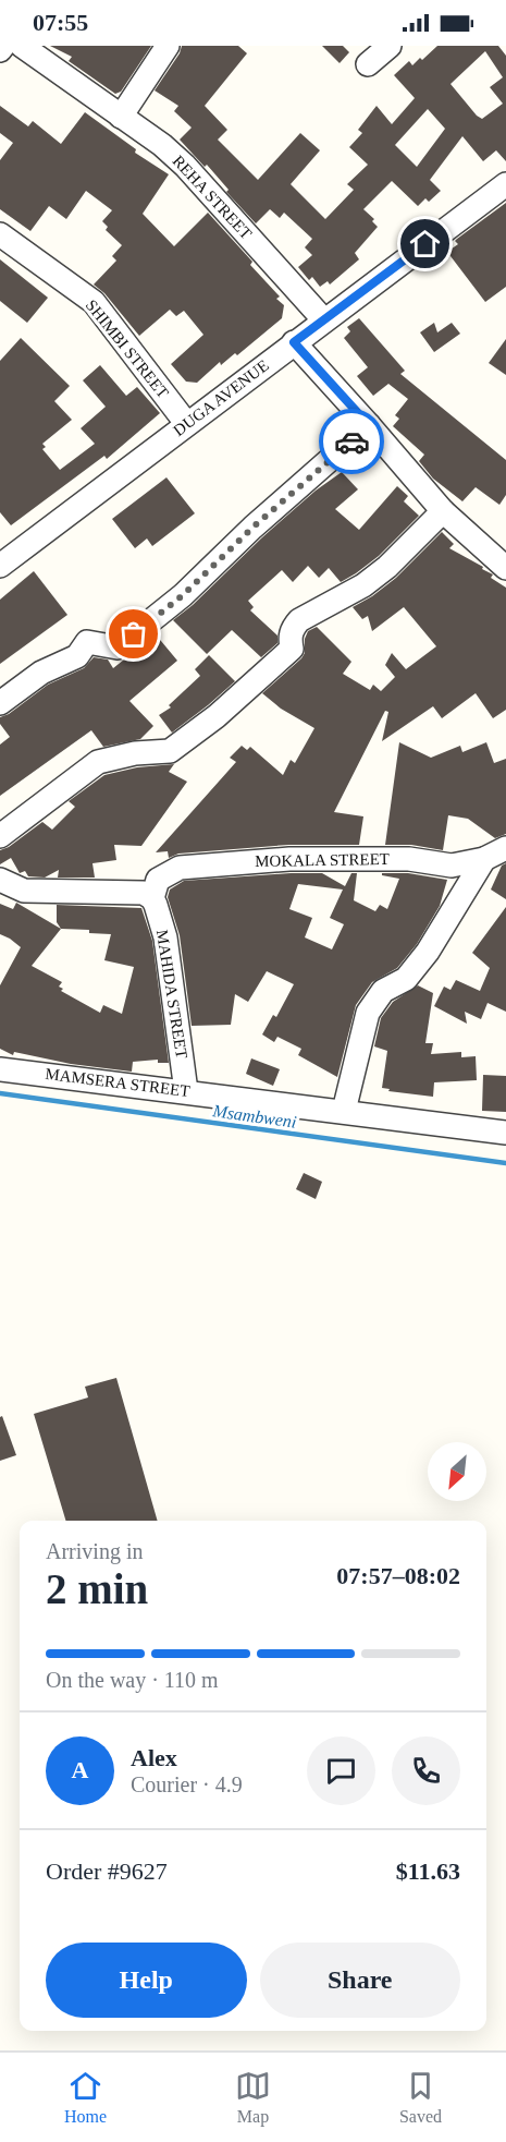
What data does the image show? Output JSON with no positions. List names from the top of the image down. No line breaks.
{"streets":{"street":["REHA STREET","SHIMBI STREET","DUGA AVENUE","MOKALA STREET","MAHIDA STREET","MAMSERA STREET"]},"crossings":[["REHA STREET","DUGA AVENUE"],["SHIMBI STREET","DUGA AVENUE"],["MOKALA STREET","MAHIDA STREET"],["MAHIDA STREET","MAMSERA STREET"]],"water":["Msambweni"],"north":"bottom left","page":{"status":"07:55","heading":["2 min","Arriving in","07:57–08:02"],"panel":["Alex","Courier · 4.9","Order #9627","$11.63"],"bar":"On the way · 110 m","round":"A","buttons":["Help","Share"],"tabs":["Home","Map","Saved"]}}
